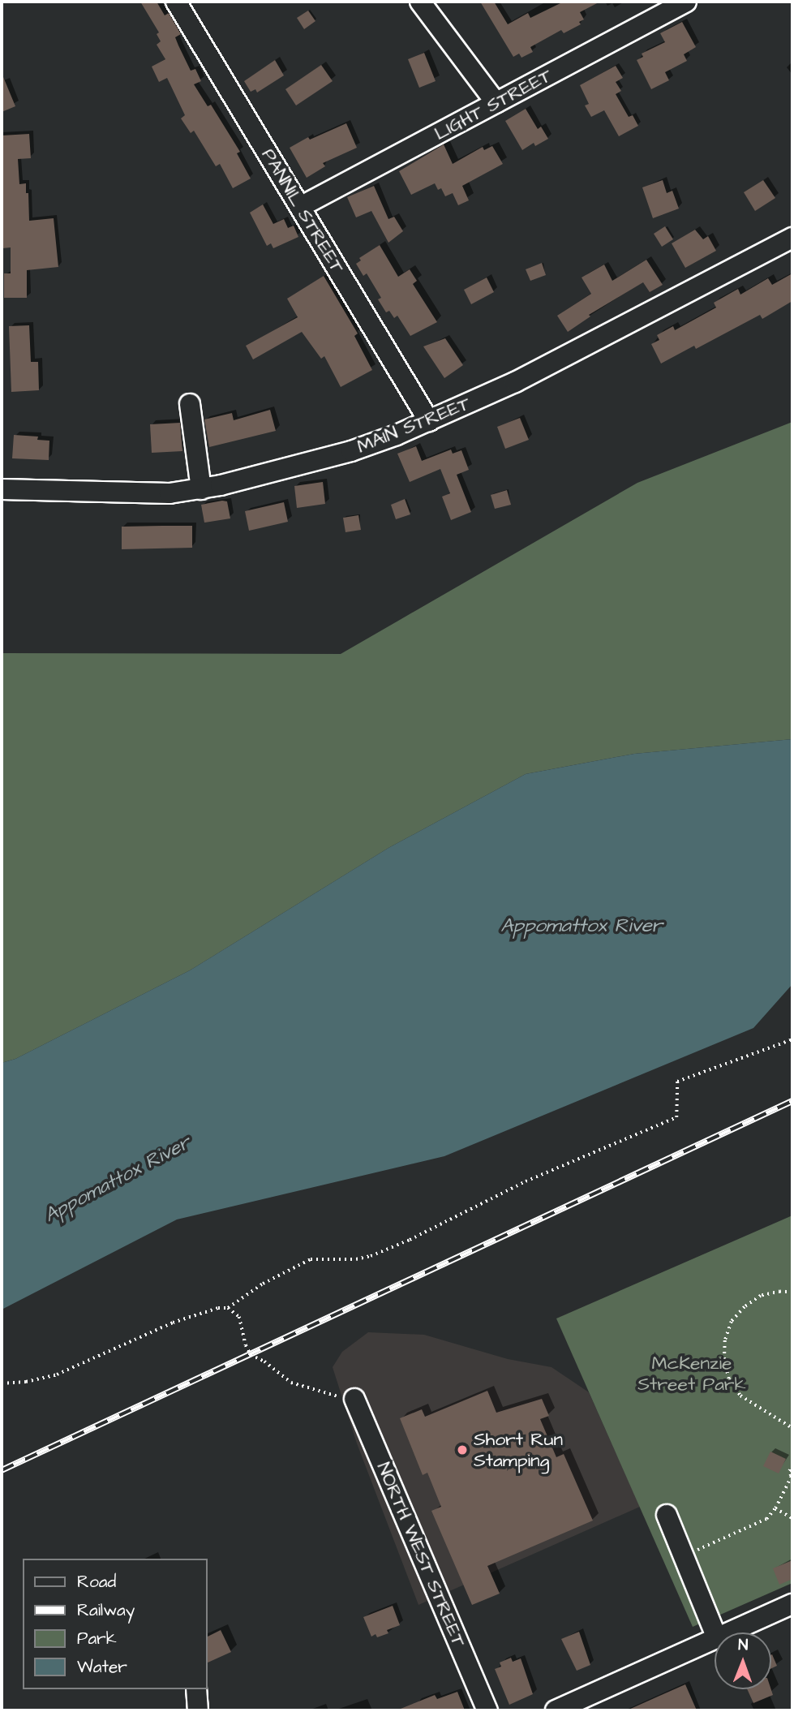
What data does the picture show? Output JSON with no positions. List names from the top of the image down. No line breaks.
{"streets":{"street":["LIGHT STREET","PANNIL STREET","MAIN STREET","NORTH WEST STREET"]},"crossings":[["LIGHT STREET","PANNIL STREET"],["PANNIL STREET","MAIN STREET"]],"water":["Appomattox River"],"parks":["McKenzie Street Park"],"places":["Short Run Stamping"],"legend":["Road","Railway","Park","Water"],"north":"top"}
